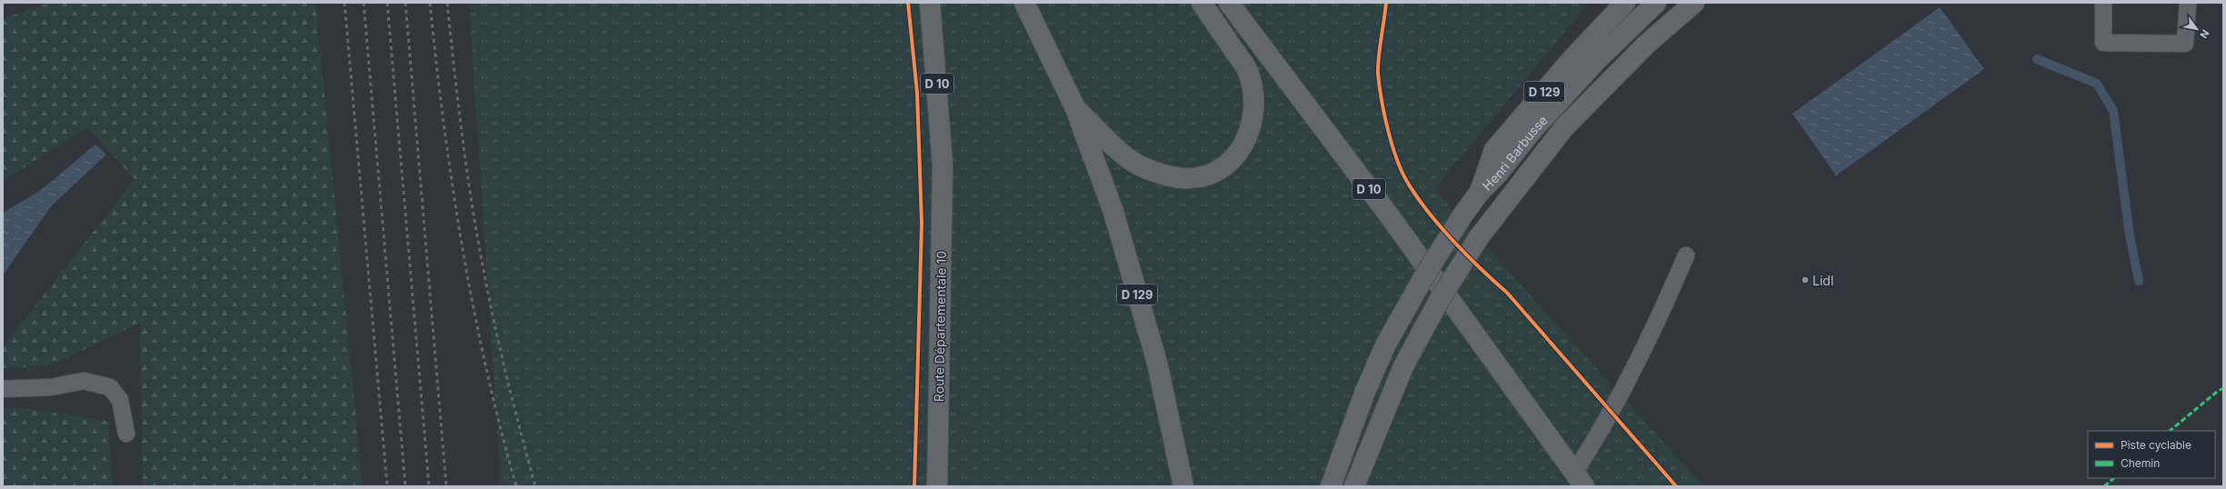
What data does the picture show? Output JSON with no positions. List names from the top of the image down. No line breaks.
{"streets":{"main road":["D 10","D 129","Henri Barbusse","Route Départementale 10"]},"crossings":[["D 129","Henri Barbusse"]],"places":["Lidl"],"legend":["Piste cyclable","Chemin"],"north":"bottom right"}
